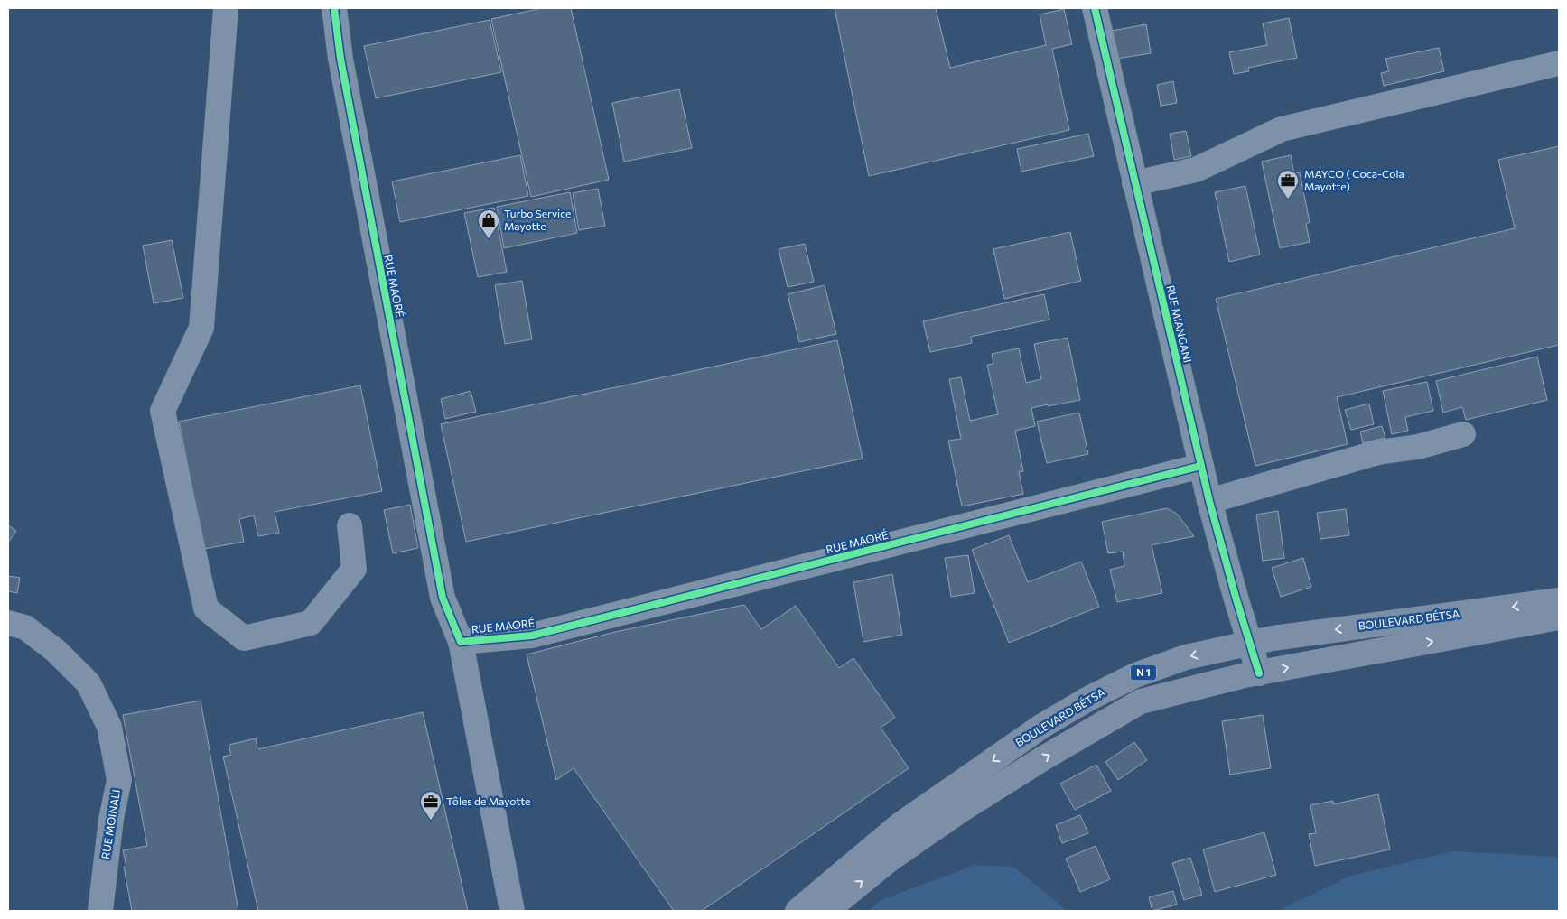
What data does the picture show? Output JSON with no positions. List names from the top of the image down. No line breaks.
{"streets":{"main road":["BOULEVARD BÉTSA","N 1"],"street":["RUE MAORÉ","RUE MIANGANI","RUE MOINALI"]},"crossings":[["RUE MAORÉ","RUE MIANGANI"],["RUE MIANGANI","BOULEVARD BÉTSA"],["RUE MIANGANI","N 1"],["BOULEVARD BÉTSA","N 1"]],"places":{"office":["MAYCO ( Coca-Cola Mayotte)","Tôles de Mayotte"],"shop":["Turbo Service Mayotte"]}}
